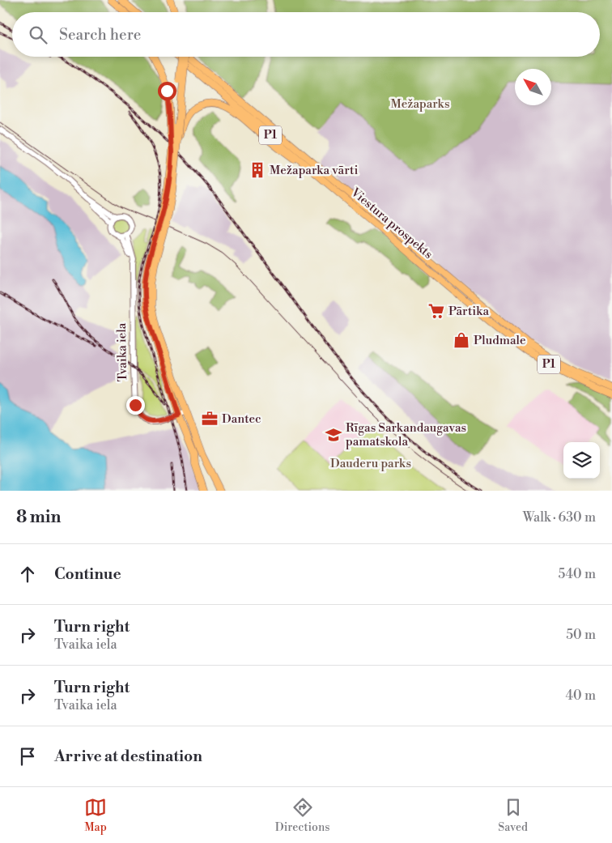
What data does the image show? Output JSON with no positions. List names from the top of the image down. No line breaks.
{"streets":{"main road":["P1","Viestura prospekts"],"street":["Tvaika iela"]},"parks":["Mežaparks","Dauderu parks"],"places":{"building":["Mežaparka vārti"],"supermarket":["Pārtika"],"shop":["Pludmale"],"office":["Dantec"],"school or university":["Rīgas Sarkandaugavas pamatskola"]},"north":"top left","page":{"search":"Search here","heading":["8 min","Walk · 630 m"],"list":[["Continue","540 m"],["Turn right","Tvaika iela","50 m"],["Turn right","Tvaika iela","40 m"],"Arrive at destination"],"nav":["Map","Directions","Saved"]}}
